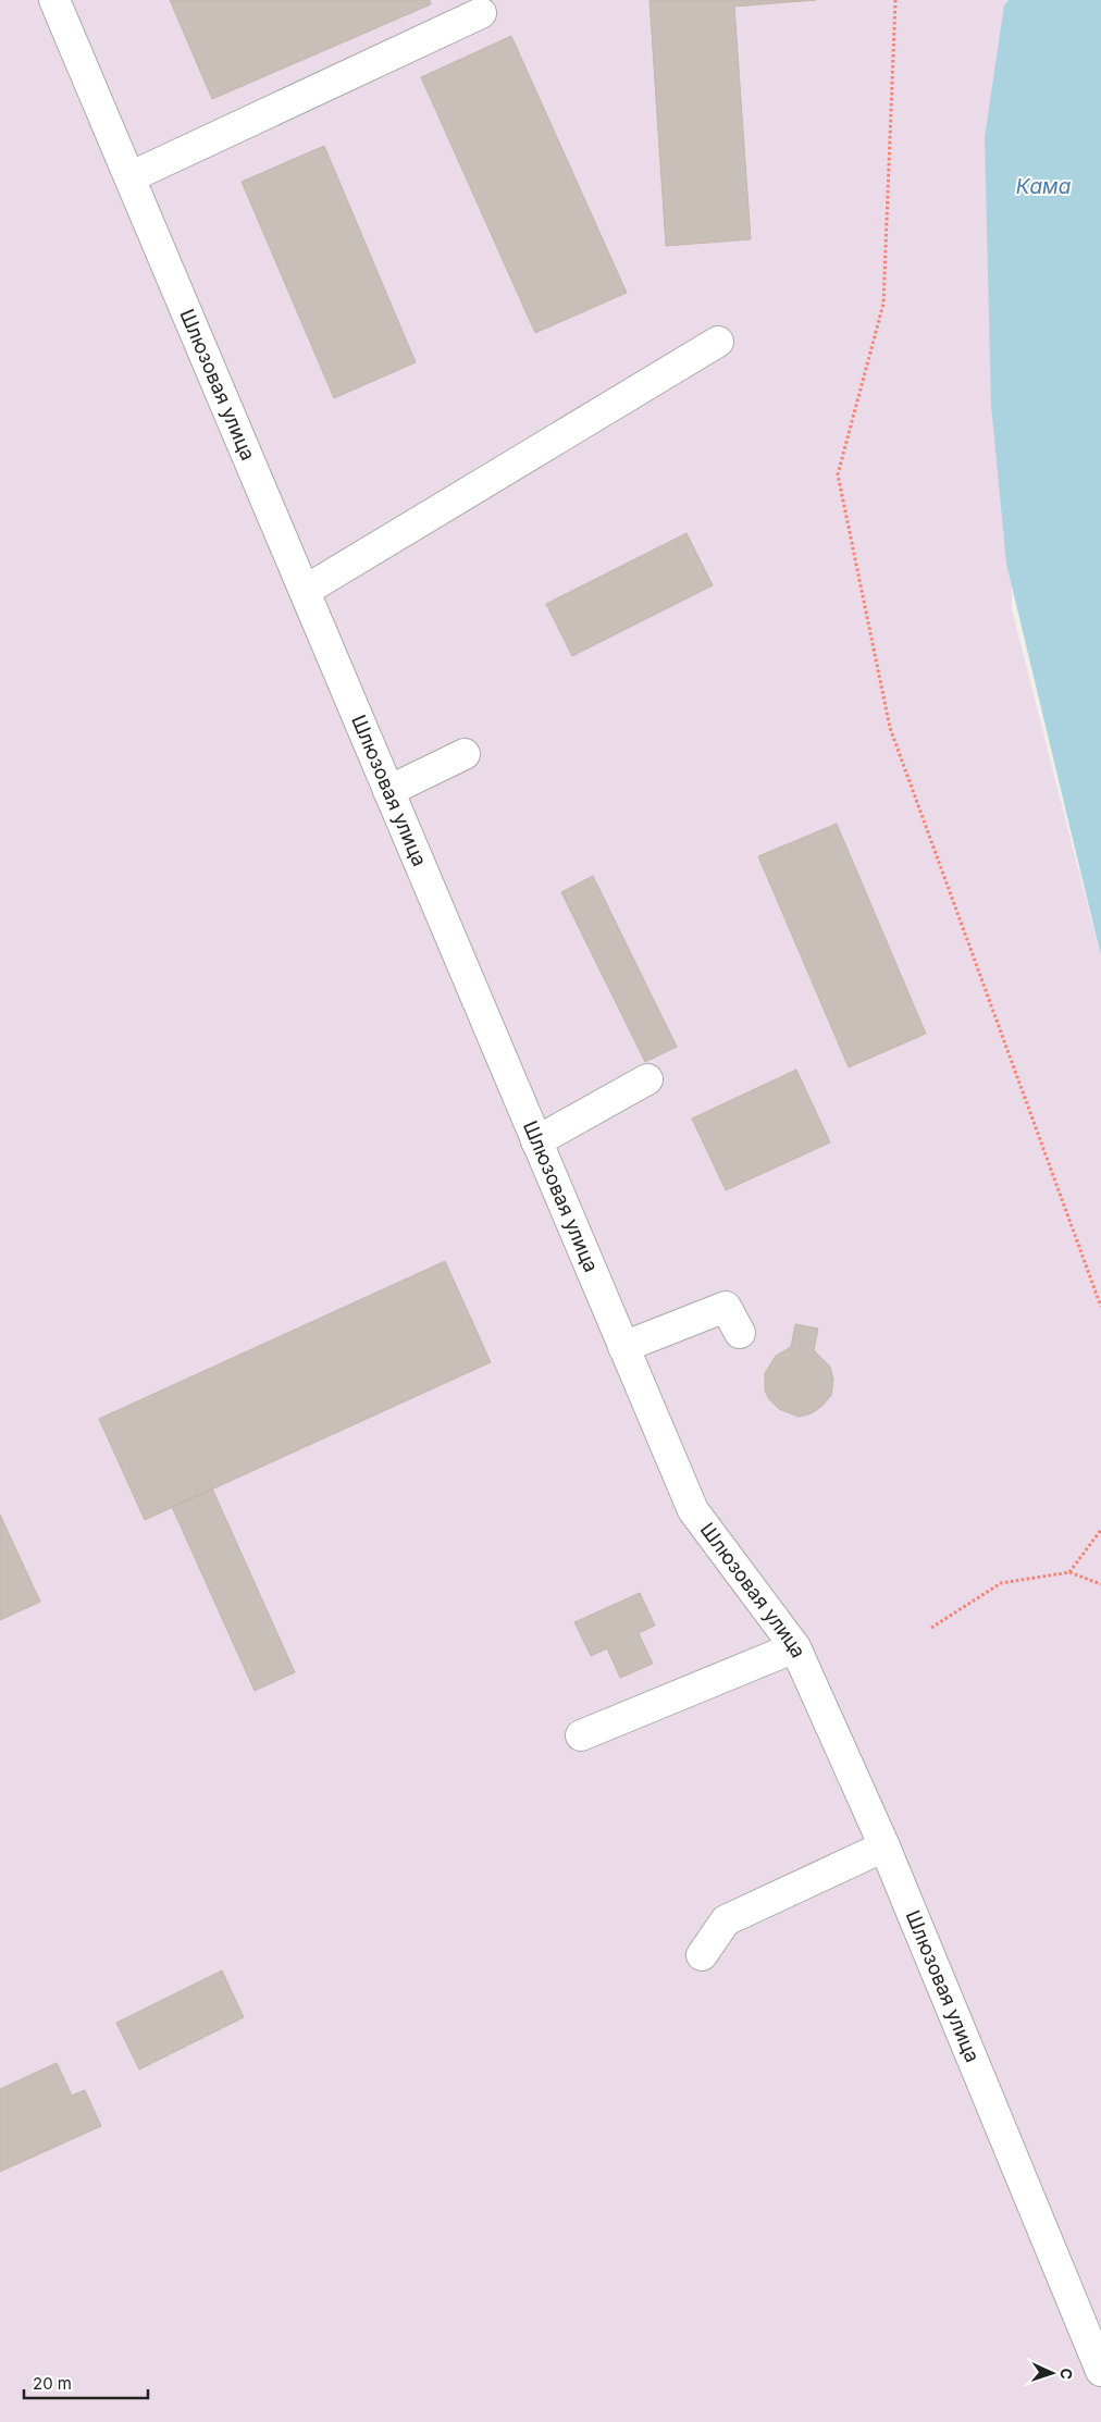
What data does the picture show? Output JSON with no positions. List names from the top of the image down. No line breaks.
{"streets":{"street":["Шлюзовая улица"]},"water":["Кама"],"scale_bar":"20 m","north":"right"}
